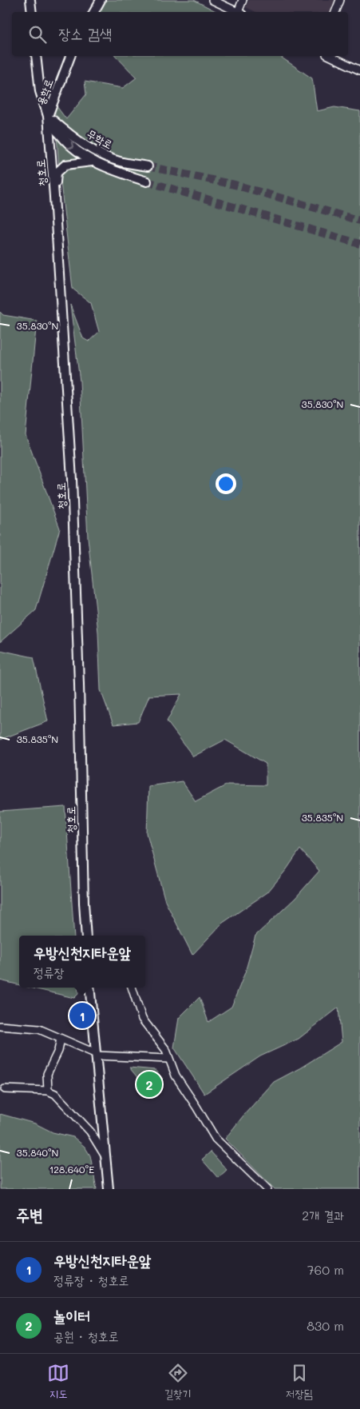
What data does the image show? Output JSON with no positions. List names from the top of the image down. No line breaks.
{"streets":{"main road":["용학로","무학로","청호로"]},"crossings":[["용학로","무학로"],["용학로","청호로"],["무학로","청호로"]],"page":{"search":"장소 검색","popup":["우방신천지타운앞","정류장"],"pins":["1","2"],"heading":["주변","2개 결과"],"list":[{"mark":"1","name":"우방신천지타운앞","note":"정류장 · 청호로","value":"760 m"},{"mark":"2","name":"놀이터","note":"공원 · 청호로","value":"830 m"}],"nav":["지도","길찾기","저장됨"]},"coordinates":["35.830°N","35.835°N","35.840°N","128.640°E"]}
